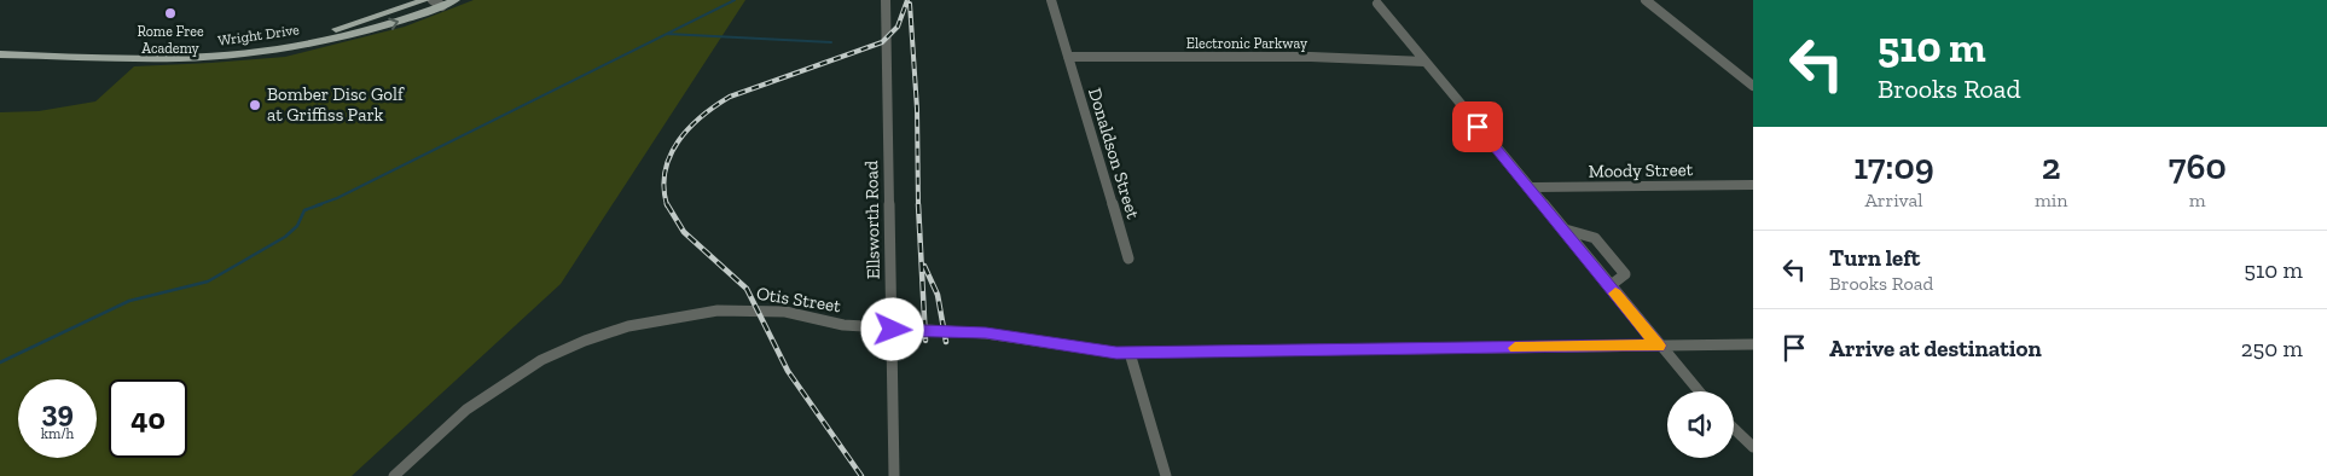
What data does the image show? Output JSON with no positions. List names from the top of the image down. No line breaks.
{"streets":{"main road":["Wright Drive"],"street":["Electronic Parkway","Donaldson Street","Moody Street","Ellsworth Road","Otis Street"]},"crossings":[["Electronic Parkway","Donaldson Street"],["Ellsworth Road","Otis Street"]],"places":["Rome Free Academy","Bomber Disc Golf at Griffiss Park"],"page":{"turn":["510 m","Brooks Road"],"eta":["17:09","Arrival","2","min","760","m"],"list":[{"name":"Turn left","note":"Brooks Road","value":"510 m"},{"name":"Arrive at destination","value":"250 m"}],"speed":"39 km/h","limit":"40"}}
